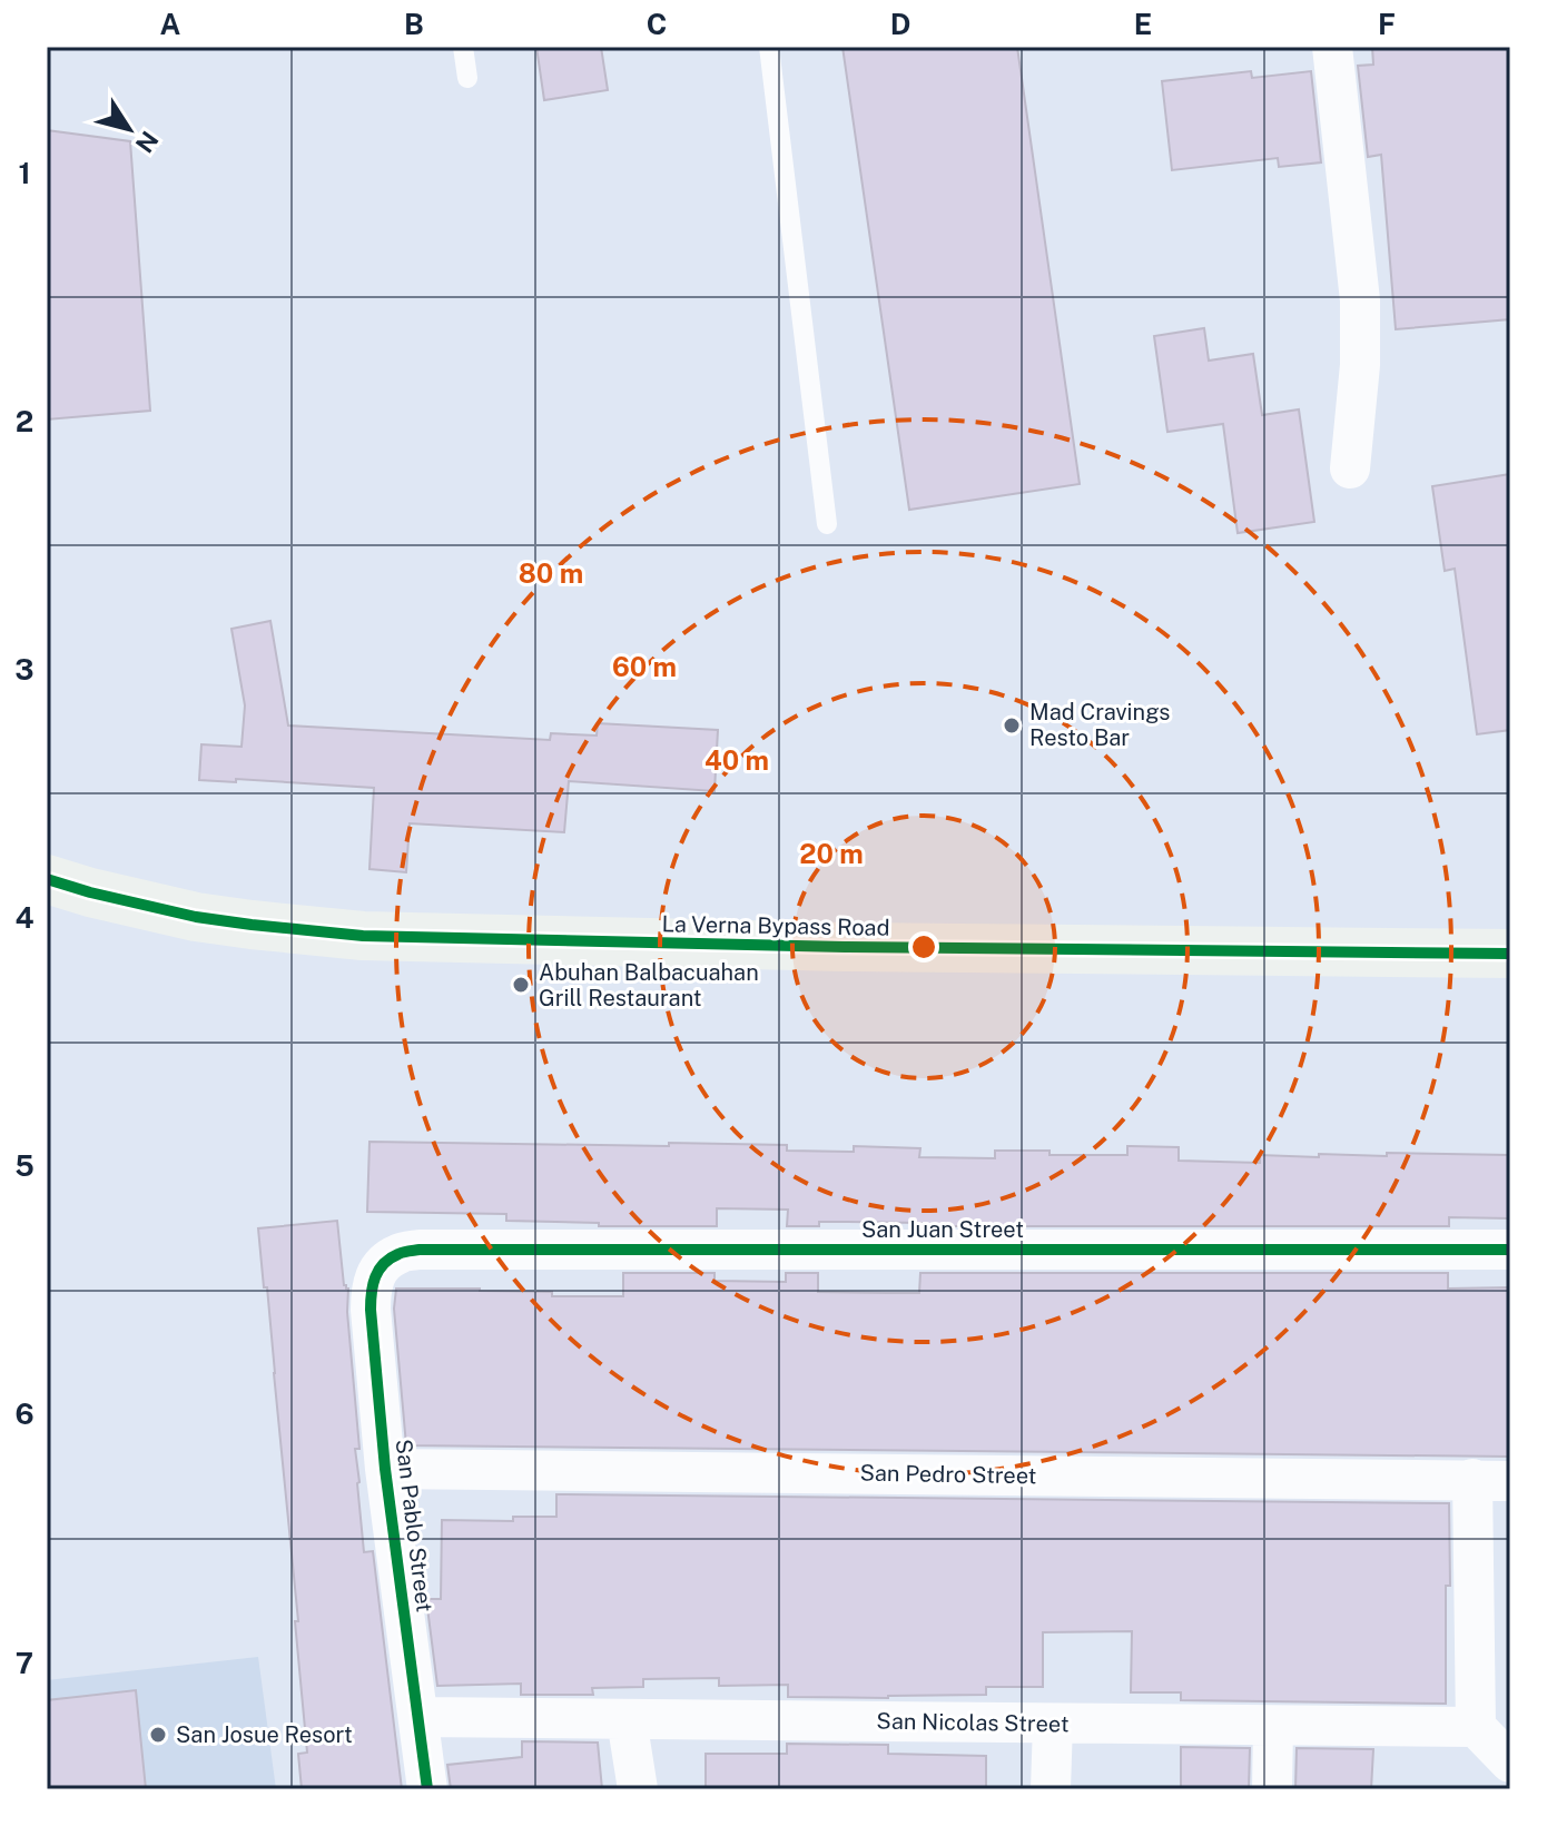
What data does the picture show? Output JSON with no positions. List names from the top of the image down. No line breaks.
{"streets":{"street":["La Verna Bypass Road","San Juan Street","San Pedro Street","San Pablo Street","San Nicolas Street"]},"crossings":[["San Juan Street","San Pablo Street"],["San Pedro Street","San Pablo Street"],["San Pablo Street","San Nicolas Street"]],"places":["Mad Cravings Resto Bar","Abuhan Balbacuahan Grill Restaurant","San Josue Resort"],"north":"bottom right","grid":{"columns":["A","B","C","D","E","F"],"rows":["1","2","3","4","5","6","7"]},"rings":["80 m","60 m","40 m","20 m"]}
